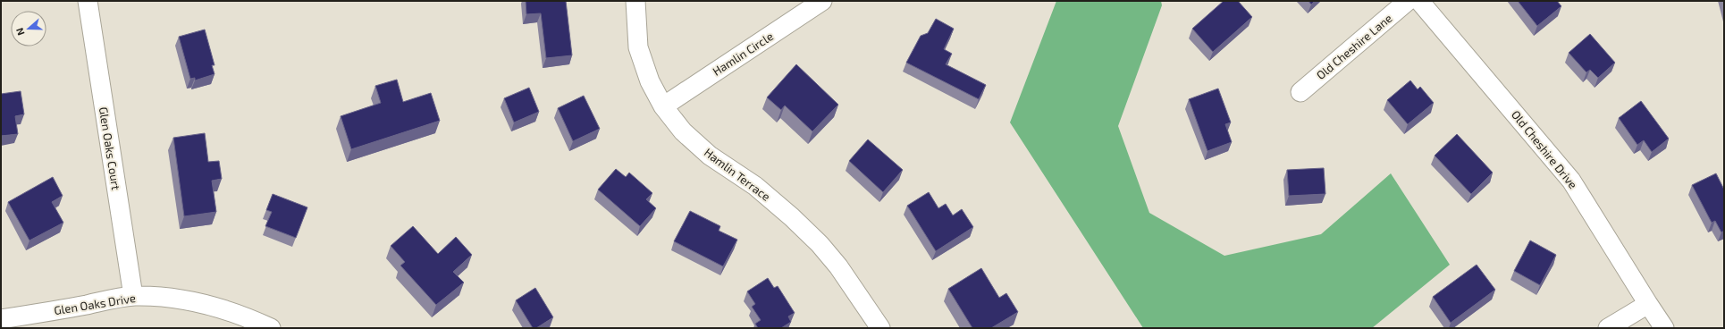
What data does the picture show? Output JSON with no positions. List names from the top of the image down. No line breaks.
{"streets":{"street":["Old Cheshire Lane","Hamlin Circle","Glen Oaks Court","Old Cheshire Drive","Hamlin Terrace","Glen Oaks Drive"]},"crossings":[["Hamlin Circle","Hamlin Terrace"],["Glen Oaks Court","Glen Oaks Drive"]],"north":"left"}
